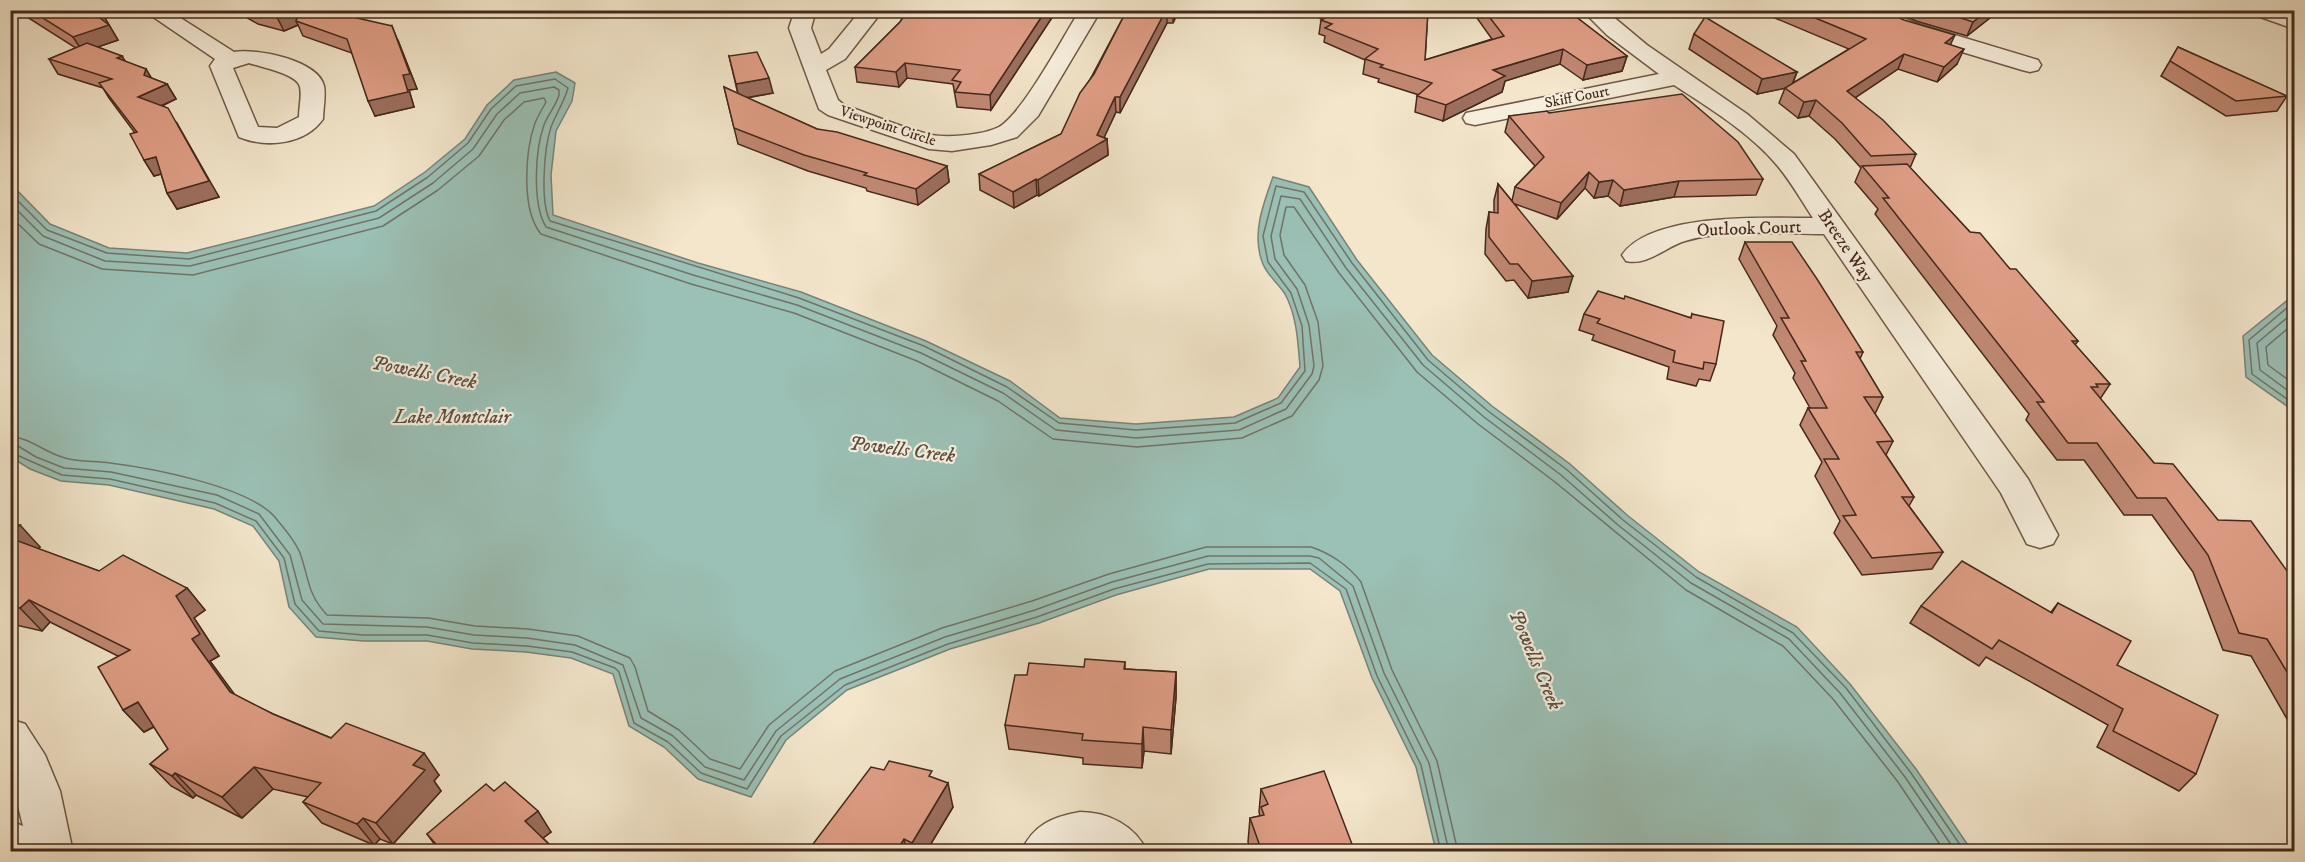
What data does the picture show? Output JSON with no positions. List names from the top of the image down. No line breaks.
{"streets":{"street":["Skiff Court","Viewpoint Circle","Outlook Court","Breeze Way"]},"crossings":[["Skiff Court","Breeze Way"],["Outlook Court","Breeze Way"]],"water":["Powells Creek","Lake Montclair"]}
